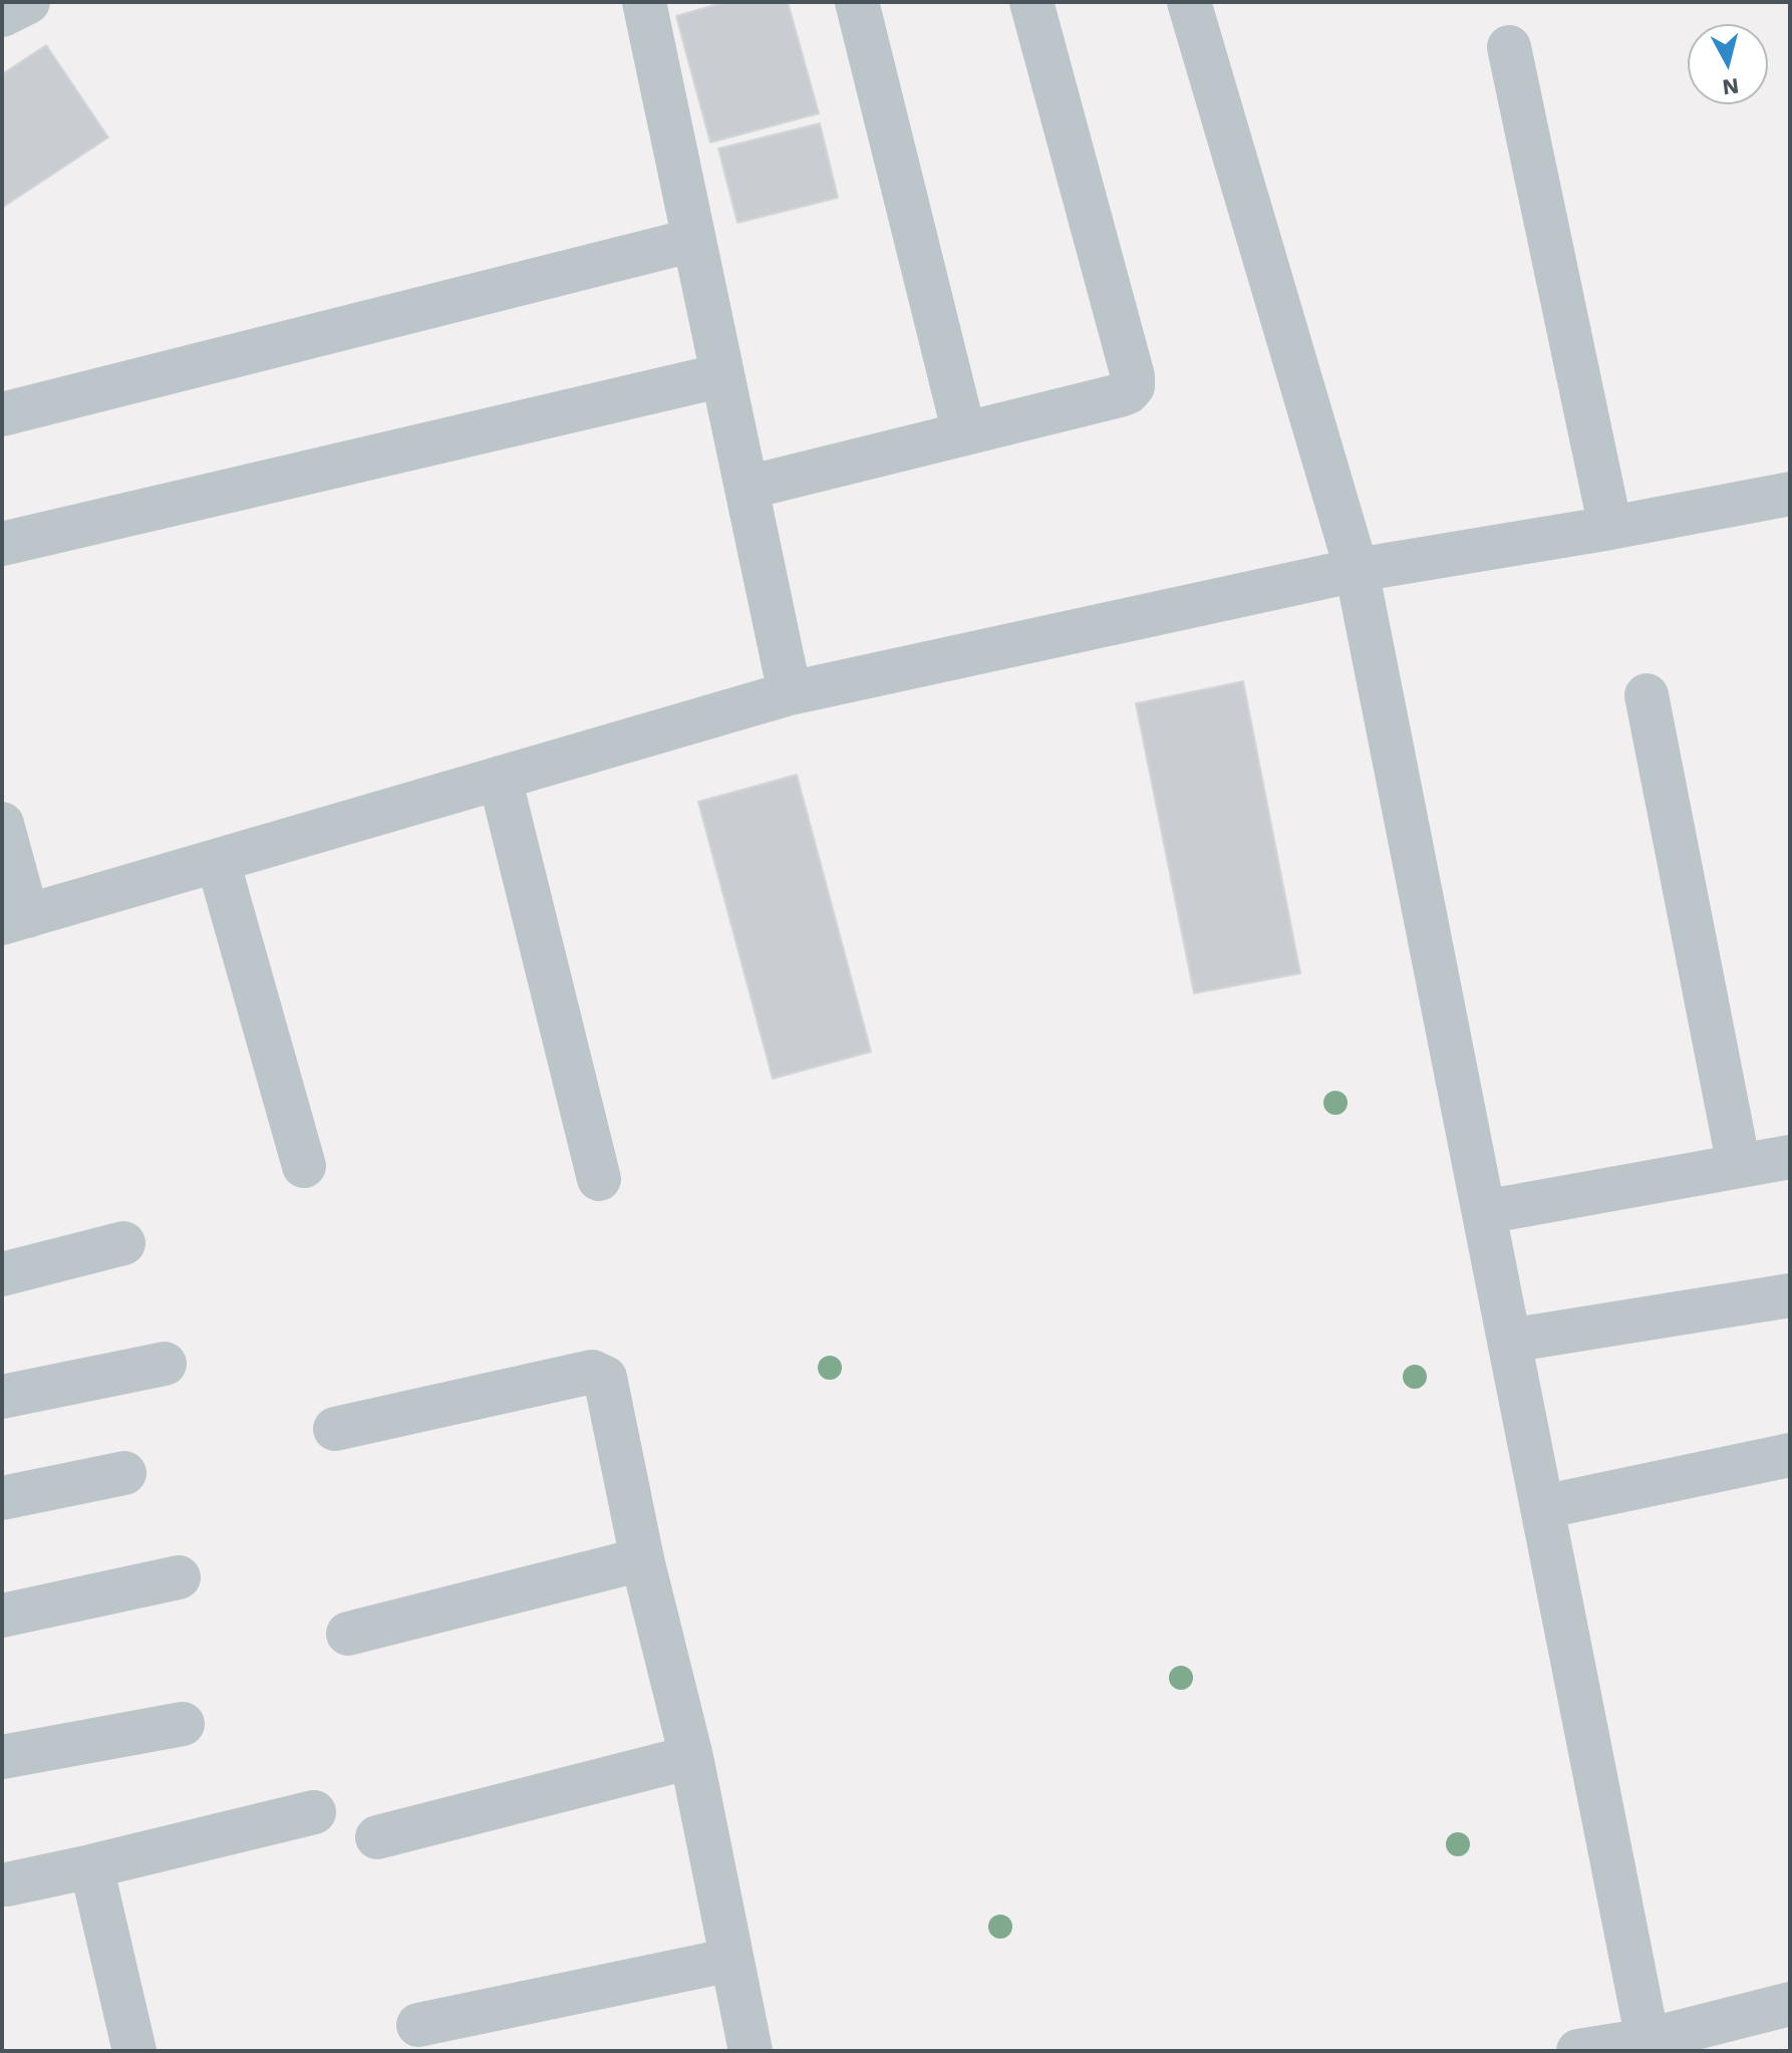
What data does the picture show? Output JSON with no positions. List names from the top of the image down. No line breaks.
{"north":"bottom"}
